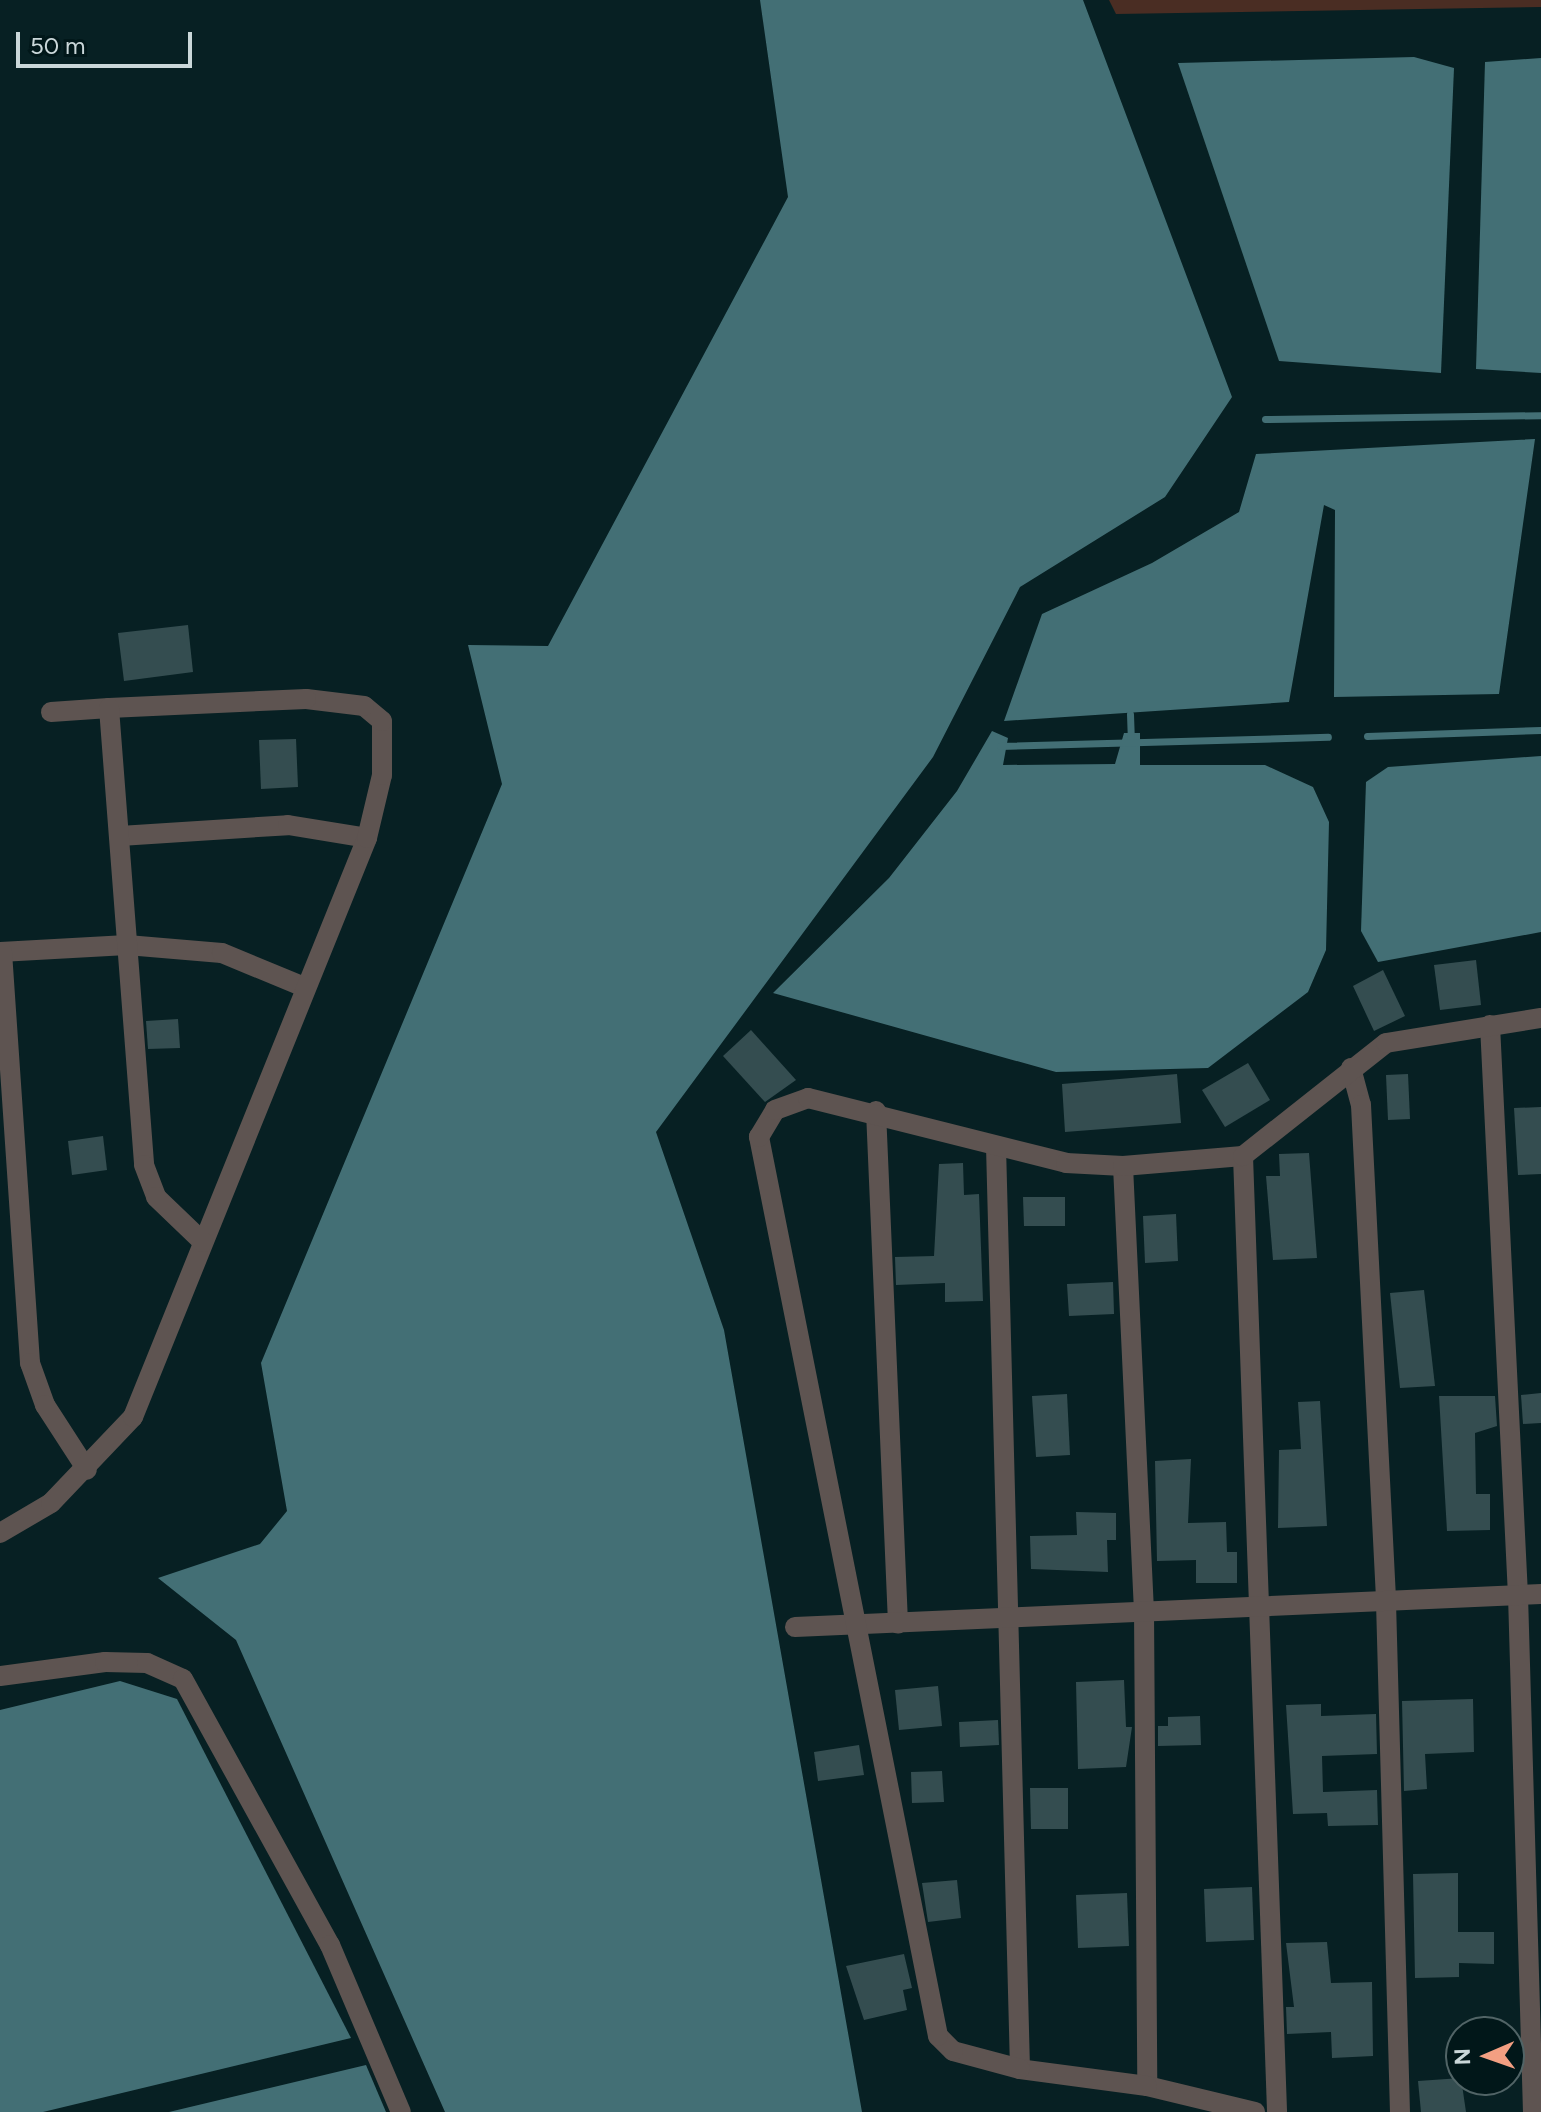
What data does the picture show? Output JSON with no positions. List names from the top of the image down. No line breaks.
{"scale_bar":"50 m","north":"left"}
